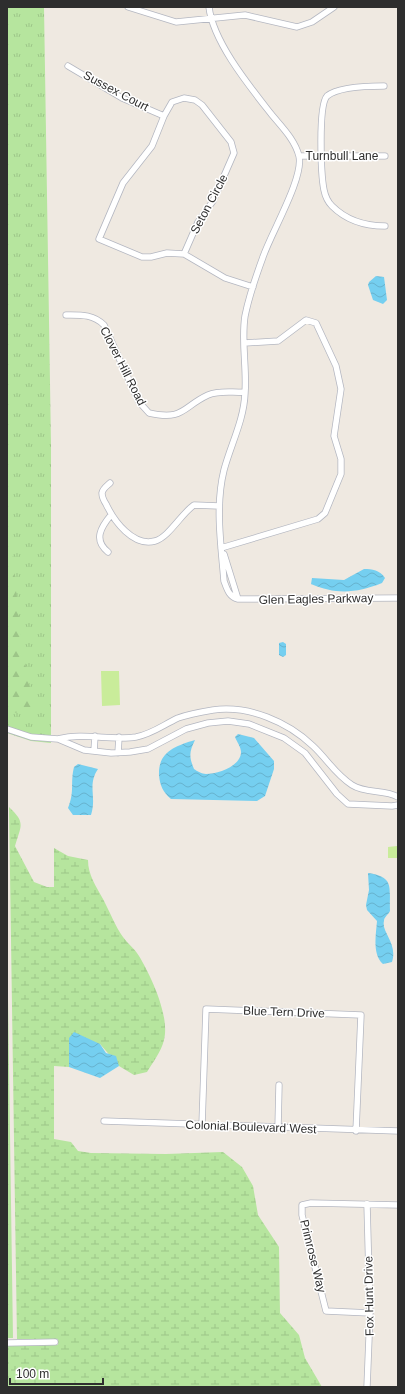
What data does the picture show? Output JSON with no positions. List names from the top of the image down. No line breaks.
{"streets":{"street":["Sussex Court","Turnbull Lane","Seton Circle","Clover Hill Road","Glen Eagles Parkway","Blue Tern Drive","Colonial Boulevard West","Primrose Way","Fox Hunt Drive"]},"crossings":[["Sussex Court","Seton Circle"],["Blue Tern Drive","Colonial Boulevard West"],["Primrose Way","Fox Hunt Drive"]],"scale_bar":"100 m"}
